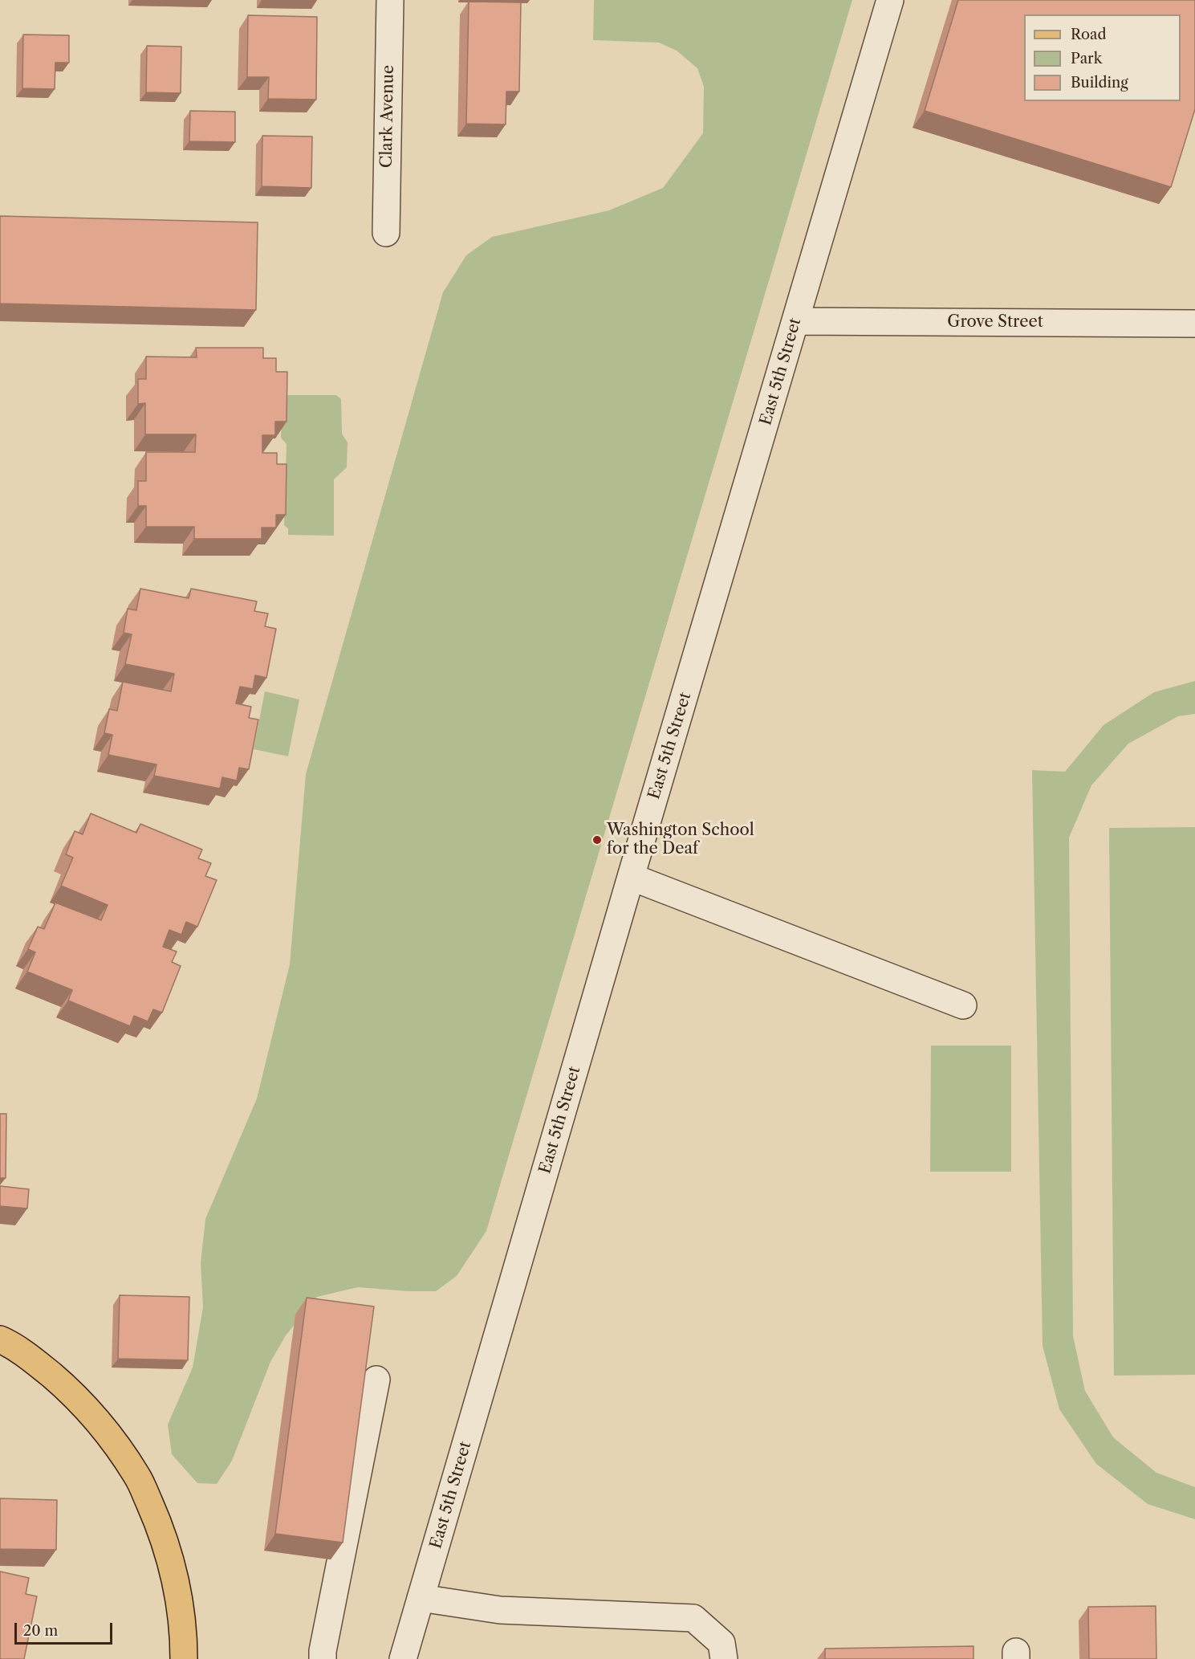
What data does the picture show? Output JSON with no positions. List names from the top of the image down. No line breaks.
{"streets":{"street":["Clark Avenue","Grove Street","East 5th Street"]},"crossings":[["Grove Street","East 5th Street"]],"places":["Washington School for the Deaf"],"legend":["Road","Park","Building"],"scale_bar":"20 m"}
